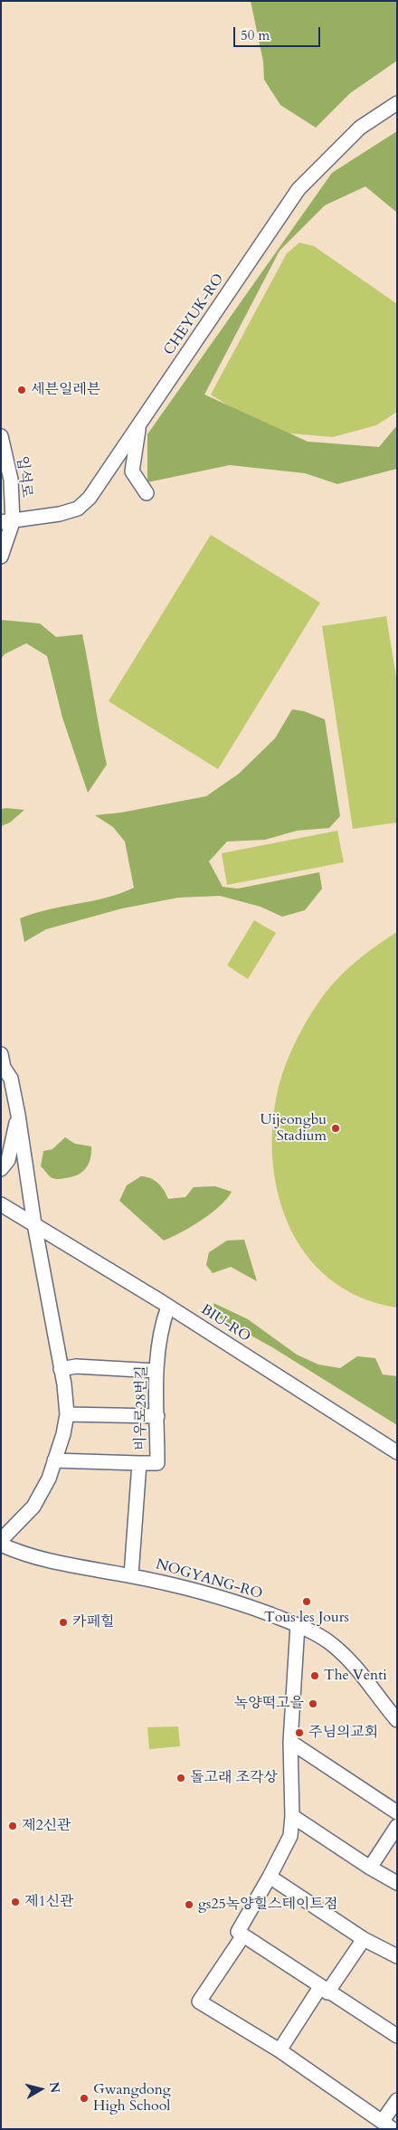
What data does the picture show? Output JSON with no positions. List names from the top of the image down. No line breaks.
{"streets":{"street":["CHEYUK-RO","입석로","BIU-RO","비우로28번길","NOGYANG-RO"]},"crossings":[["CHEYUK-RO","입석로"],["BIU-RO","비우로28번길"],["비우로28번길","NOGYANG-RO"]],"places":["세븐일레븐","Uijeongbu Stadium","Tous les Jours","카페힐","The Venti","녹양떡고을","주님의교회","돌고래 조각상","제2신관","제1신관","gs25녹양힐스테이트점","Gwangdong High School"],"scale_bar":"50 m","north":"right"}
